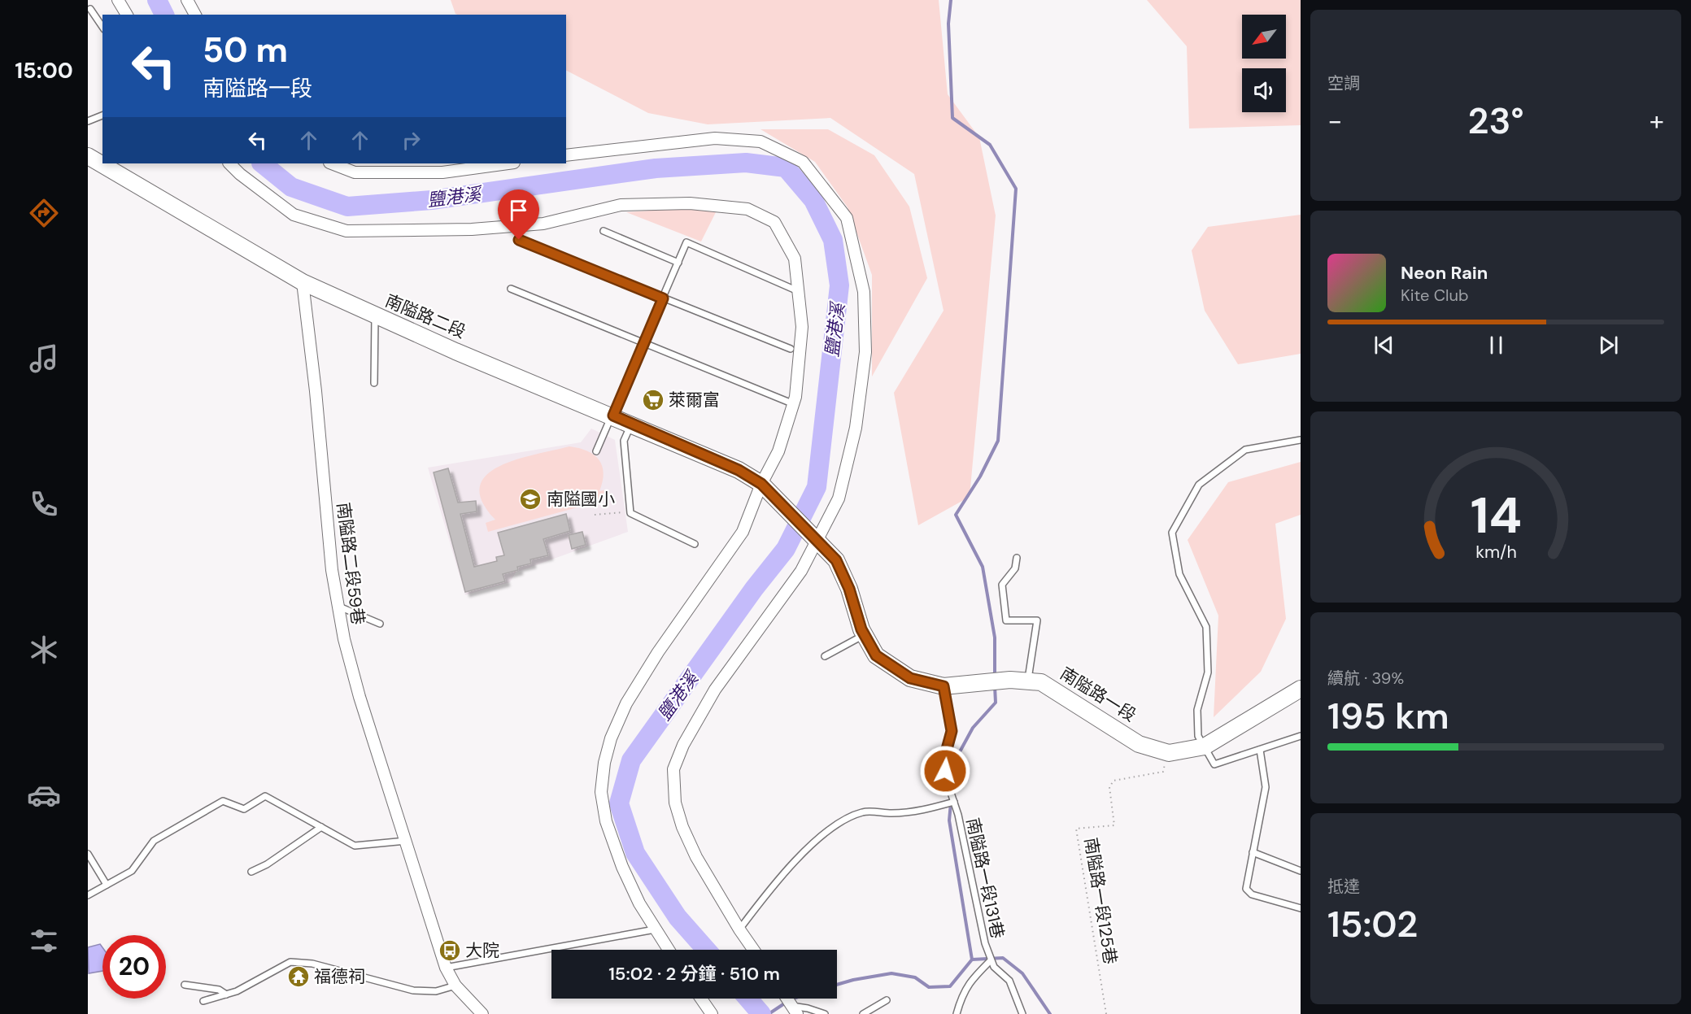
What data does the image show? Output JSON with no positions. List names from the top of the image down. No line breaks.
{"streets":{"street":["南隘路二段","南隘路二段59巷","南隘路一段"],"lane":["南隘路一段131巷"],"path":["南隘路一段125巷"]},"crossings":[["南隘路二段","南隘路二段59巷"],["南隘路二段","南隘路一段"],["南隘路一段","南隘路一段131巷"],["南隘路一段","南隘路一段125巷"]],"water":["鹽港溪"],"places":{"supermarket":["萊爾富"],"school or university":["南隘國小"],"bus stop":["大院"],"temple":["福德祠"]},"north":"bottom left","page":{"tabs":"15:00","tile":["空調",["續航 · 39%","195 km"],["抵達","15:02"]],"turn":["50 m","南隘路一段"],"heat":["−","23°","+"],"song":["Neon Rain","Kite Club"],"limit":"20","trip":"15:02 · 2 分鐘 · 510 m","gauge":["14","km/h"]}}
